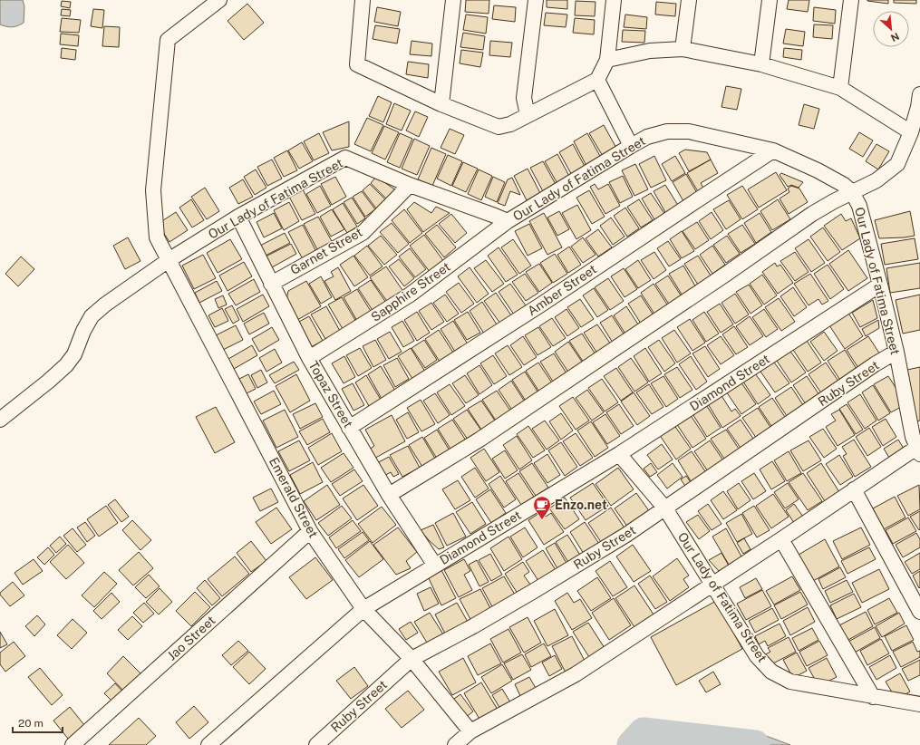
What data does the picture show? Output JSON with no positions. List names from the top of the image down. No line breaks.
{"streets":{"street":["Our Lady of Fatima Street","Garnet Street","Amber Street","Sapphire Street","Diamond Street","Ruby Street","Topaz Street","Emerald Street","Jao Street"]},"crossings":[["Our Lady of Fatima Street","Garnet Street"],["Our Lady of Fatima Street","Amber Street"],["Our Lady of Fatima Street","Sapphire Street"],["Our Lady of Fatima Street","Diamond Street"],["Our Lady of Fatima Street","Ruby Street"],["Our Lady of Fatima Street","Topaz Street"],["Our Lady of Fatima Street","Emerald Street"],["Garnet Street","Topaz Street"],["Amber Street","Topaz Street"],["Sapphire Street","Topaz Street"],["Diamond Street","Topaz Street"],["Diamond Street","Emerald Street"],["Ruby Street","Emerald Street"],["Emerald Street","Jao Street"]],"places":{"cafe":["Enzo.net"]},"scale_bar":"20 m","north":"bottom right"}
